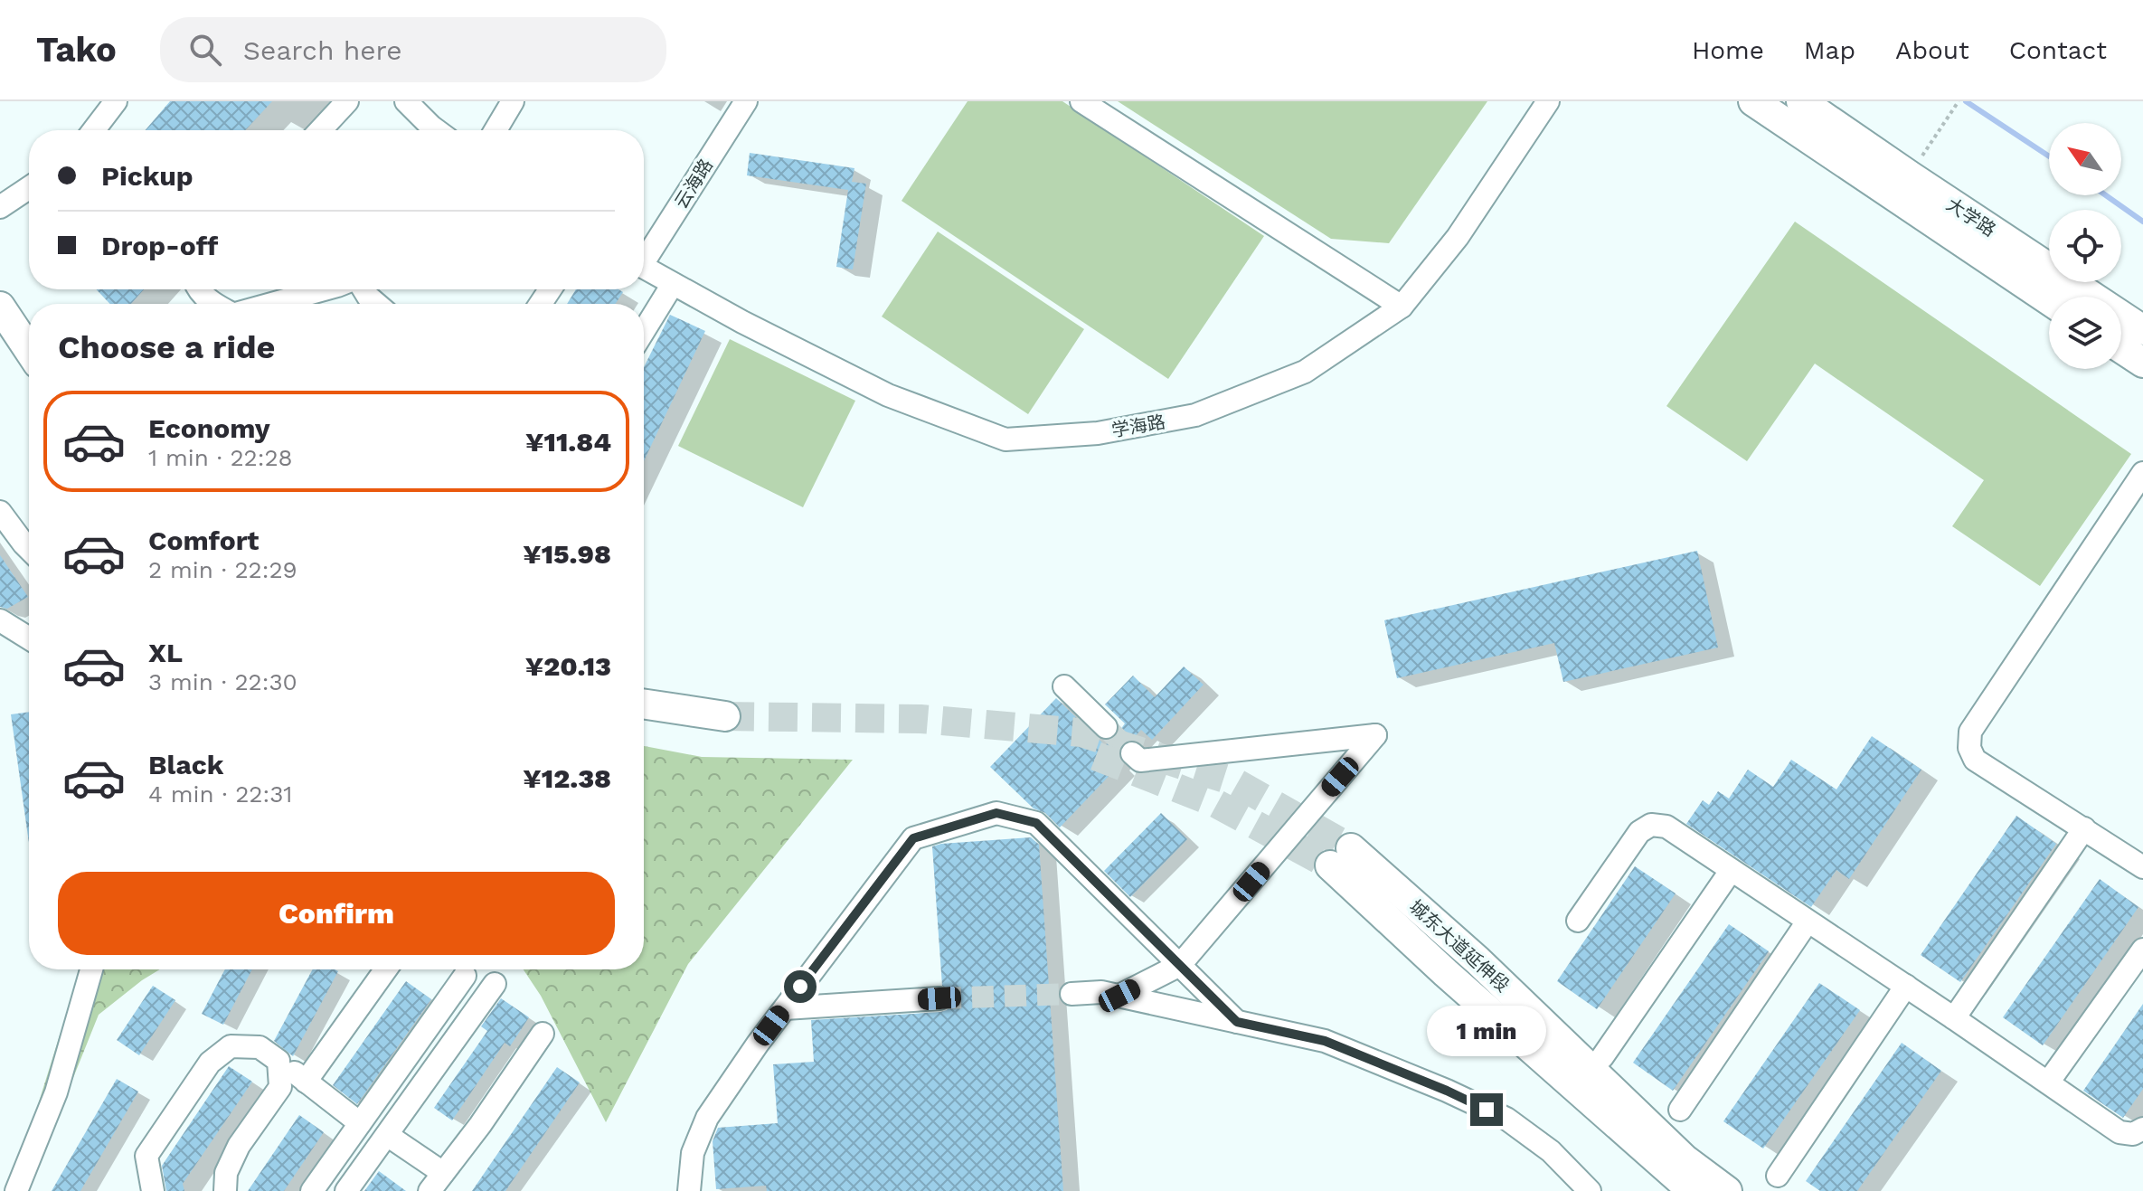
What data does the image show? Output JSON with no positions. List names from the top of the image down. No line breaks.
{"streets":{"main road":["大学路","城东大道延伸段"],"street":["云海路","学海路"]},"north":"top left","page":{"header":"Tako","search":"Search here","nav":["Home","Map","About","Contact"],"banner":["Pickup","Drop-off"],"heading":"Choose a ride","list":[{"name":"Economy","note":"1 min · 22:28","value":"¥11.84"},{"name":"Comfort","note":"2 min · 22:29","value":"¥15.98"},{"name":"XL","note":"3 min · 22:30","value":"¥20.13"},{"name":"Black","note":"4 min · 22:31","value":"¥12.38"}],"buttons":"Confirm","bubble":"1 min"}}
